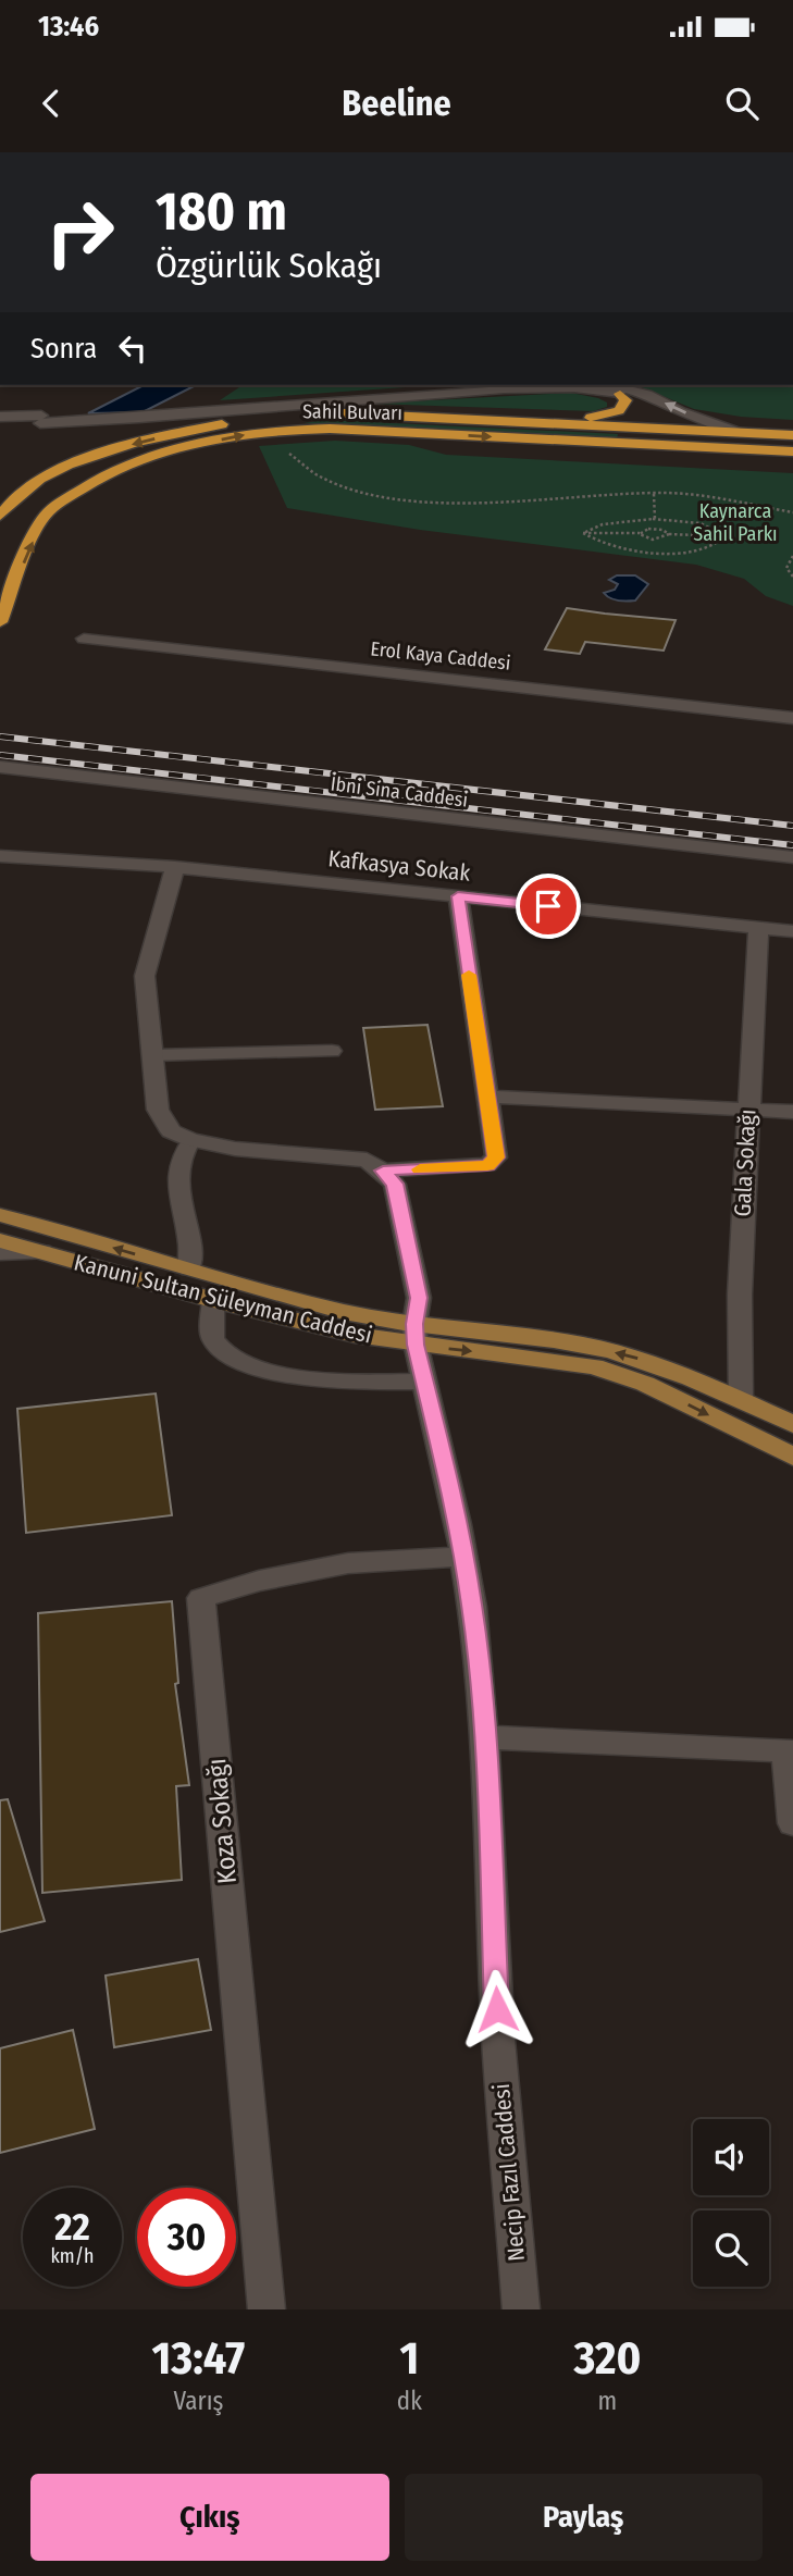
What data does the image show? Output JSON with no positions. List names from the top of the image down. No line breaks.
{"streets":{"highway":["Sahil Bulvarı"],"main road":["Kanuni Sultan Süleyman Caddesi"],"street":["Erol Kaya Caddesi","İbni Sina Caddesi","Kafkasya Sokak","Gala Sokağı","Koza Sokağı","Necip Fazıl Caddesi"]},"crossings":[["Kafkasya Sokak","Gala Sokağı"],["Gala Sokağı","Kanuni Sultan Süleyman Caddesi"],["Kanuni Sultan Süleyman Caddesi","Necip Fazıl Caddesi"],["Koza Sokağı","Necip Fazıl Caddesi"]],"parks":["Kaynarca Sahil Parkı"],"page":{"status":"13:46","header":"Beeline","turn":["180 m","Özgürlük Sokağı"],"then":"Sonra","speed":"22 km/h","limit":"30","eta":["13:47","Varış","1","dk","320","m"],"buttons":["Çıkış","Paylaş"]}}
